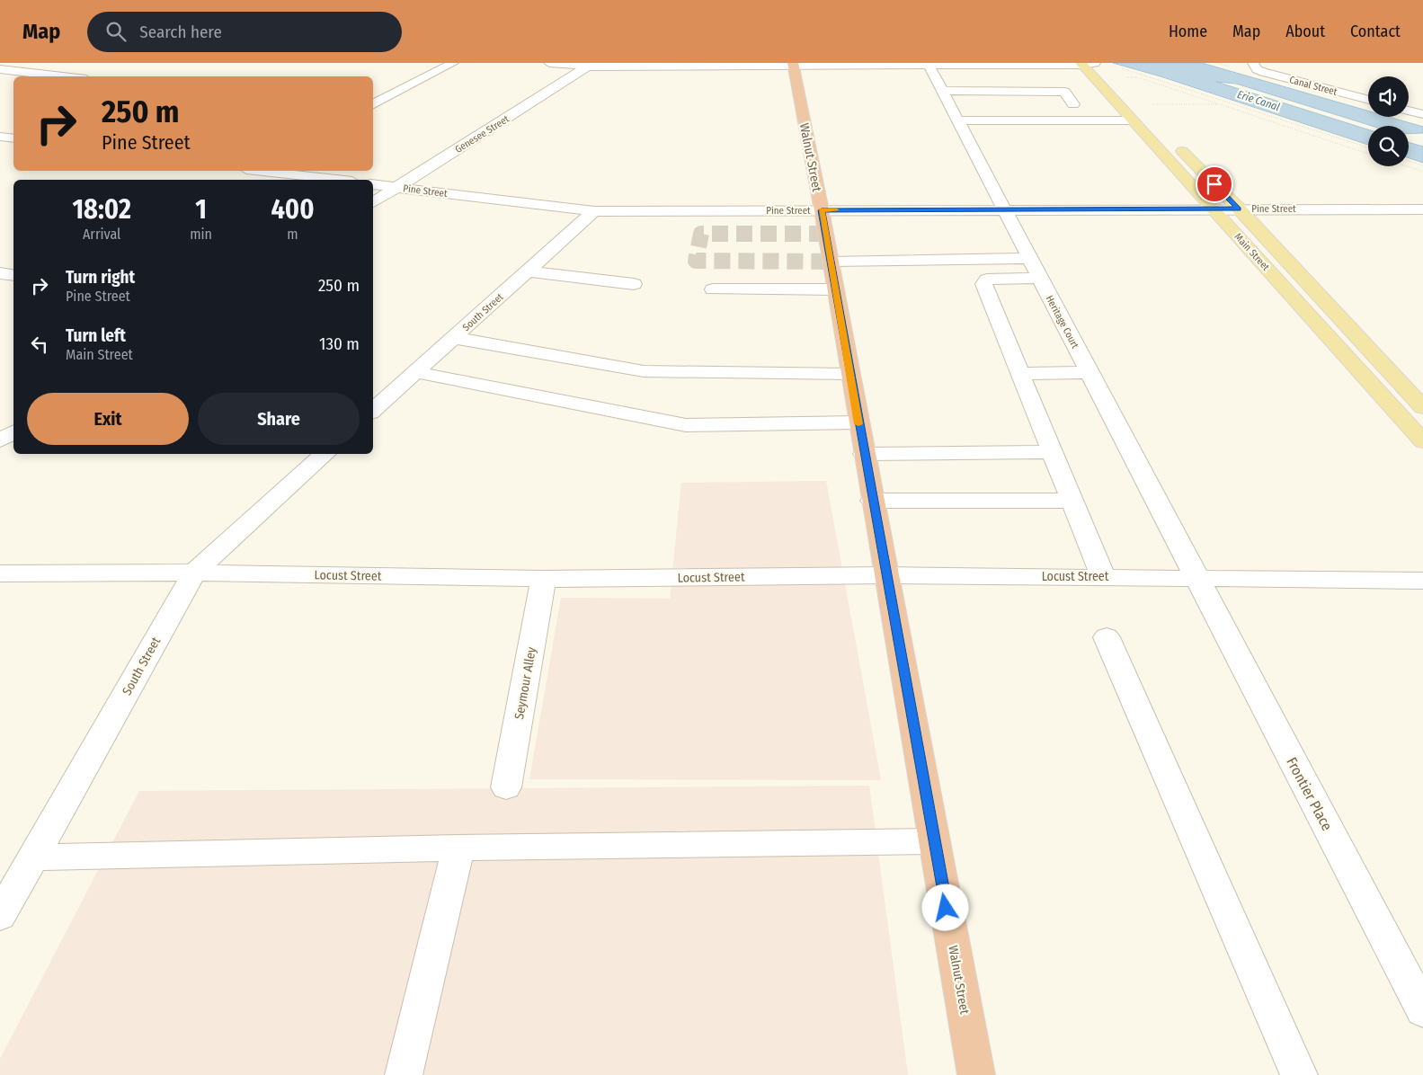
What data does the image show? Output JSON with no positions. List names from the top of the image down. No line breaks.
{"streets":{"highway":["Walnut Street"],"main road":["Main Street"],"street":["Canal Street","Genesee Street","Pine Street","South Street","Heritage Court","Locust Street","Seymour Alley","Frontier Place"]},"crossings":[["Genesee Street","Pine Street"],["Walnut Street","Pine Street"],["Walnut Street","Locust Street"],["Pine Street","Main Street"],["Pine Street","South Street"],["Pine Street","Heritage Court"],["South Street","Locust Street"],["Heritage Court","Locust Street"],["Heritage Court","Frontier Place"],["Locust Street","Seymour Alley"],["Locust Street","Frontier Place"]],"water":["Erie Canal"],"page":{"header":"Map","search":"Search here","nav":["Home","Map","About","Contact"],"turn":["250 m","Pine Street"],"eta":["18:02","Arrival","1","min","400","m"],"list":[{"name":"Turn right","note":"Pine Street","value":"250 m"},{"name":"Turn left","note":"Main Street","value":"130 m"}],"buttons":["Exit","Share"]}}
